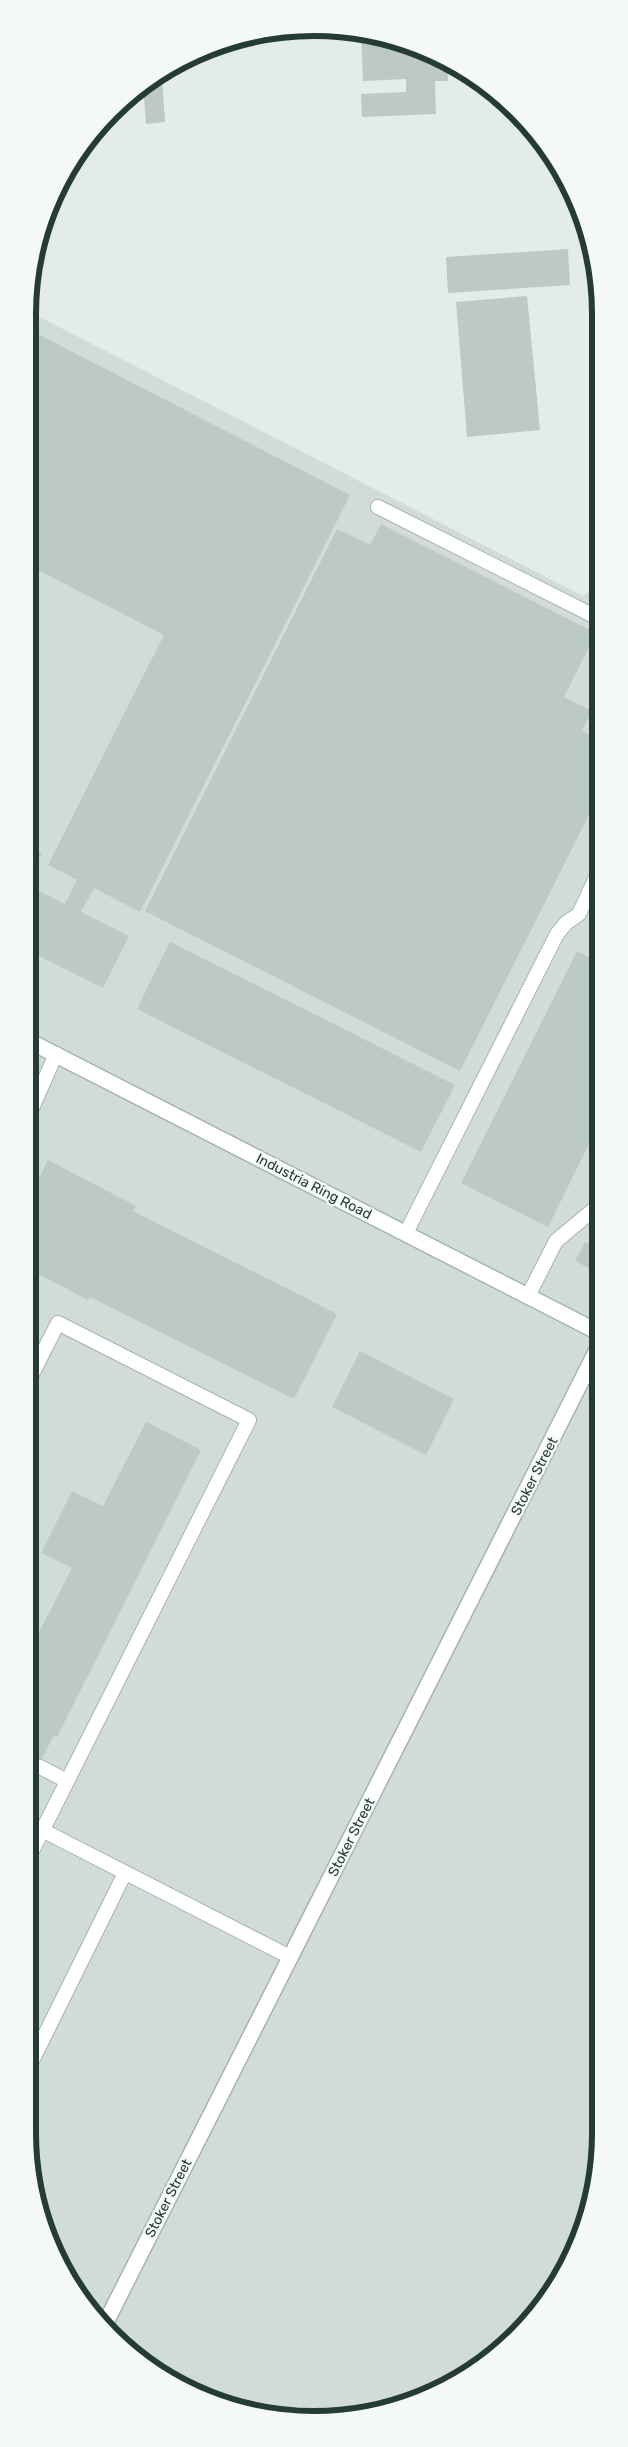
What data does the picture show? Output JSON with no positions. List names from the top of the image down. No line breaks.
{"streets":{"street":["Industria Ring Road","Stoker Street"]}}
